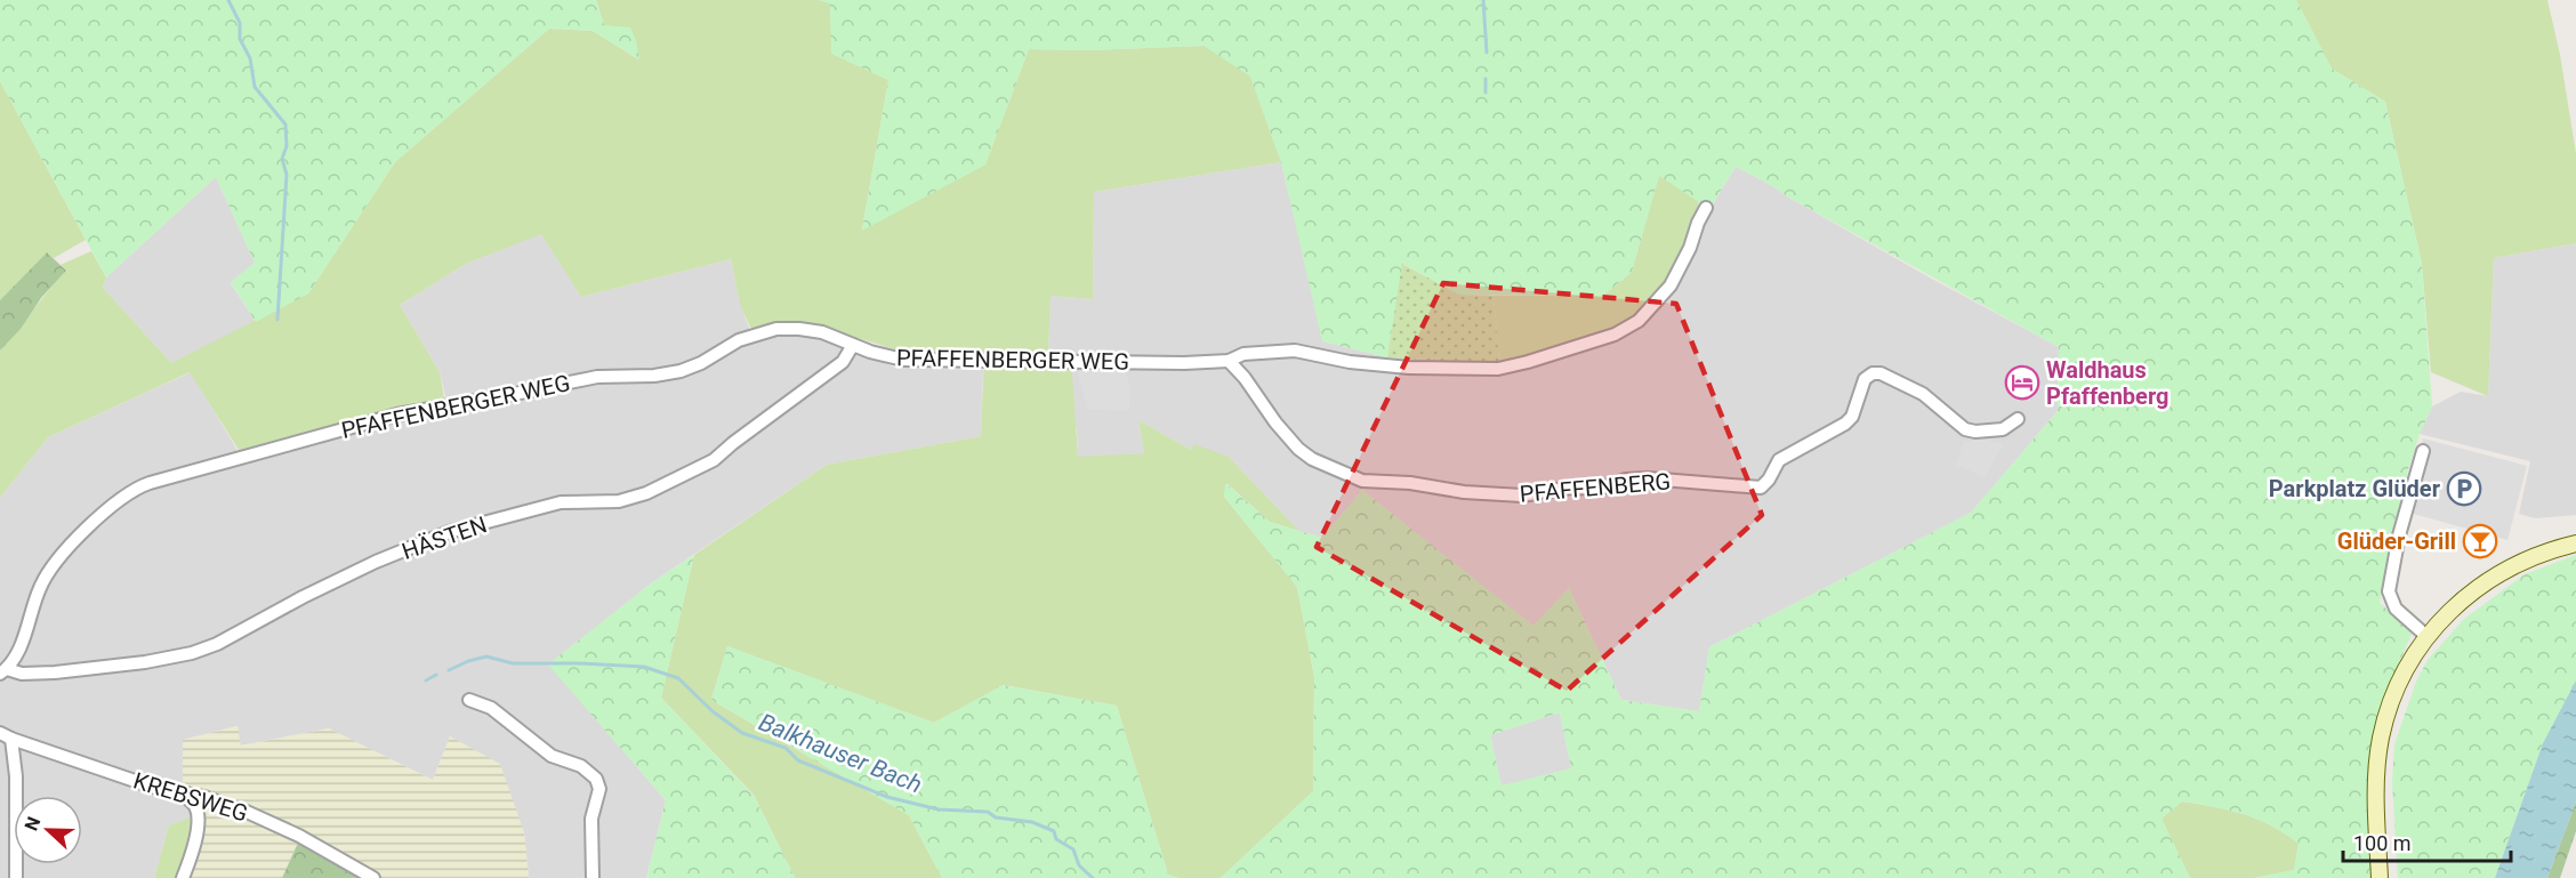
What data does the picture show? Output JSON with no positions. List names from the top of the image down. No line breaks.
{"streets":{"street":["PFAFFENBERGER WEG","PFAFFENBERG","HÄSTEN","KREBSWEG"]},"crossings":[["PFAFFENBERGER WEG","PFAFFENBERG"],["PFAFFENBERGER WEG","HÄSTEN"]],"water":["Balkhauser Bach"],"places":{"hotel":["Waldhaus Pfaffenberg"],"parking":["Parkplatz Glüder"],"bar":["Glüder-Grill"]},"scale_bar":"100 m","north":"left"}
